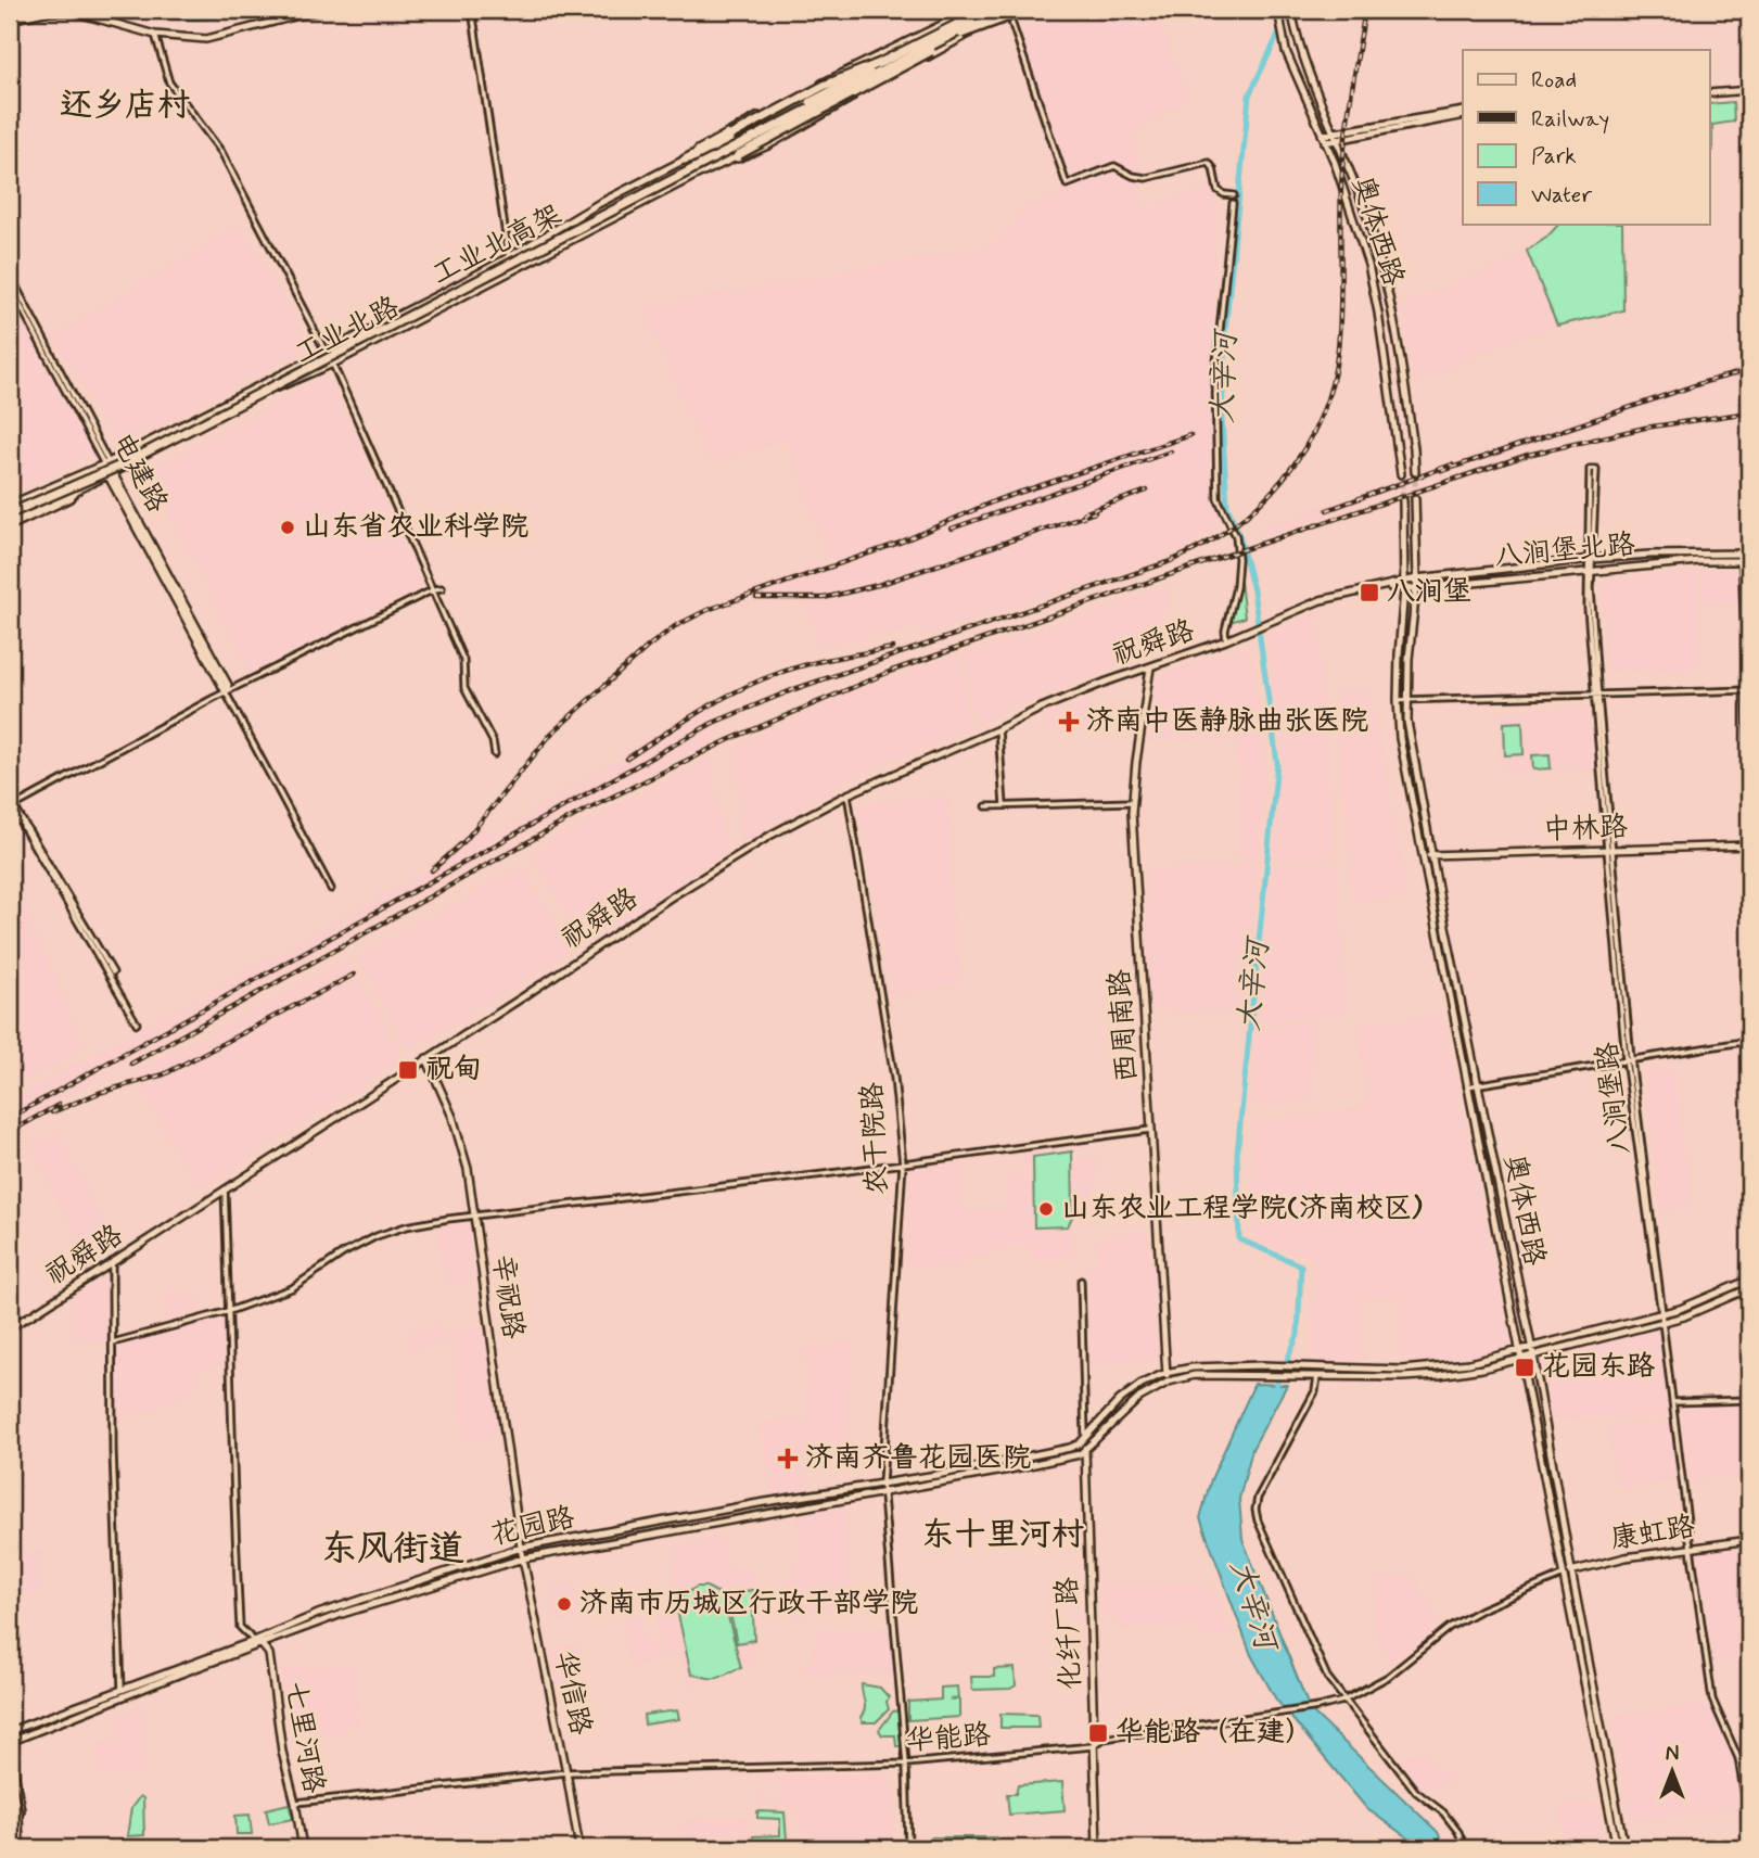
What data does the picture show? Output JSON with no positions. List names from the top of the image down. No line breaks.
{"streets":{"highway":["工业北高架"],"main road":["奥体西路","工业北路","电建路","八涧堡北路","祝舜路","中林路","西周南路","辛祝路","花园路","康虹路","化纤厂路","华信路","七里河路"],"street":["八涧堡路","农干院路","华能路"]},"crossings":[["奥体西路","八涧堡北路"],["奥体西路","中林路"],["奥体西路","康虹路"],["奥体西路","华能路"],["工业北高架","工业北路"],["工业北路","电建路"],["八涧堡北路","祝舜路"],["八涧堡北路","八涧堡路"],["祝舜路","西周南路"],["祝舜路","农干院路"],["祝舜路","辛祝路"],["中林路","八涧堡路"],["八涧堡路","康虹路"],["农干院路","花园路"],["农干院路","华能路"],["辛祝路","花园路"],["辛祝路","华信路"],["花园路","化纤厂路"],["花园路","华信路"],["花园路","七里河路"],["康虹路","华能路"],["化纤厂路","华能路"],["华信路","华能路"],["七里河路","华能路"]],"districts":["还乡店村","东十里河村","东风街道"],"water":["大辛河"],"places":{"other":["山东省农业科学院","山东农业工程学院(济南校区)","济南市历城区行政干部学院"],"transit":["八涧堡","祝甸","花园东路","华能路（在建）"],"health":["济南中医静脉曲张医院","济南齐鲁花园医院"]},"legend":["Road","Railway","Park","Water"],"north":"top"}
